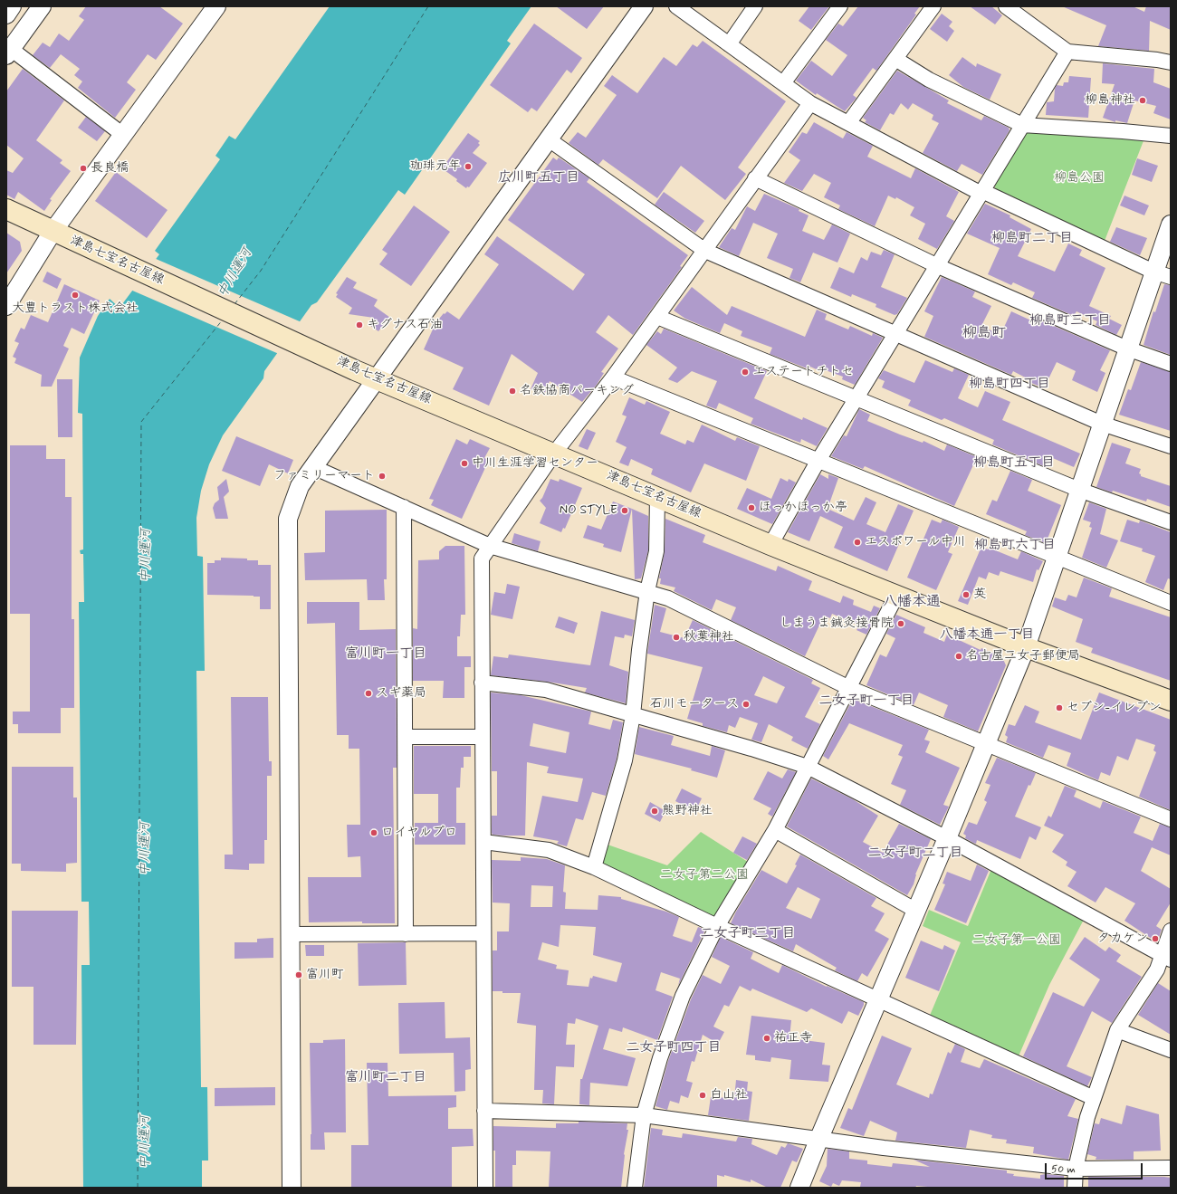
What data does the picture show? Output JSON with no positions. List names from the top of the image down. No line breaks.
{"streets":{"main road":["津島七宝名古屋線"]},"districts":["広川町五丁目","柳島町二丁目","柳島町三丁目","柳島町","柳島町四丁目","柳島町五丁目","柳島町六丁目","八幡本通","八幡本通一丁目","富川町一丁目","二女子町一丁目","二女子町二丁目","二女子町三丁目","二女子町四丁目","富川町二丁目"],"water":["中川運河"],"parks":["柳島公園","二女子第二公園","二女子第一公園"],"places":["柳島神社","珈琲元年","長良橋","大豊トラスト株式会社","キグナス石油","エステートチトセ","名鉄協商パーキング","中川生涯学習センター","ファミリーマート","ほっかほっか亭","NO STYLE","エスポワール中川","英","しまうま鍼灸接骨院","秋葉神社","名古屋二女子郵便局","スギ薬局","石川モータース","セブン-イレブン","熊野神社","ロイヤルプロ","タカケン","富川町","祐正寺","白山社"],"scale_bar":"50 m"}
